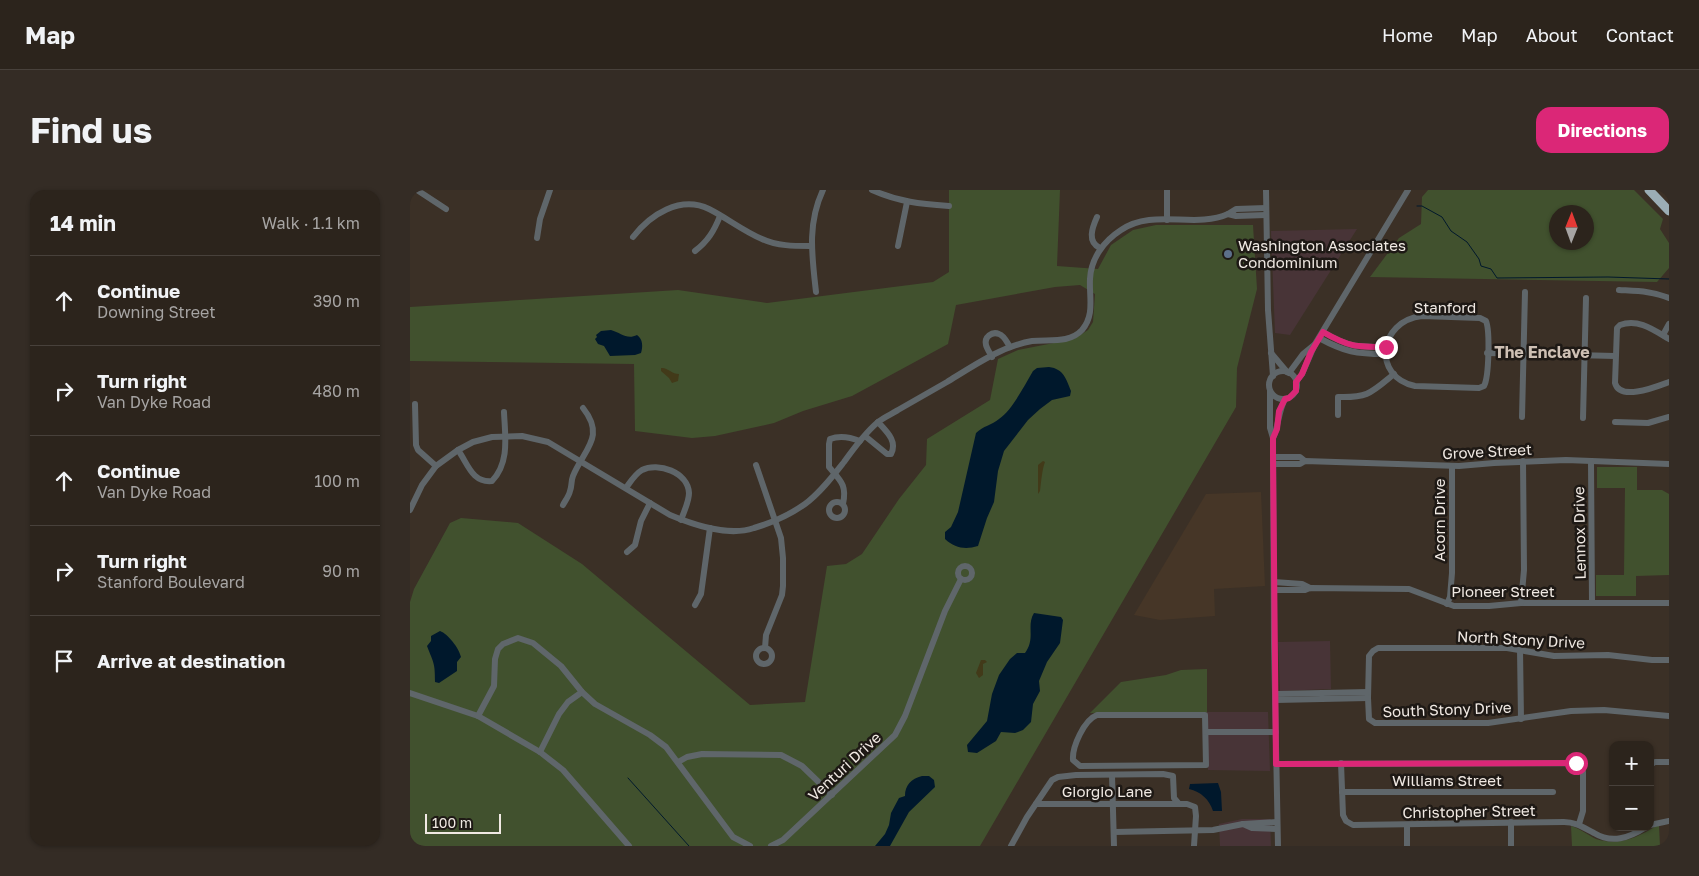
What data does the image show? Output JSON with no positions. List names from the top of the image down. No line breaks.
{"streets":{"street":["Stanford","Grove Street","Acorn Drive","Lennox Drive","Pioneer Street","North Stony Drive","South Stony Drive","Venturi Drive","Williams Street","Giorgio Lane","Christopher Street"]},"crossings":[["Grove Street","Acorn Drive"],["Grove Street","Lennox Drive"],["Acorn Drive","Pioneer Street"],["Lennox Drive","Pioneer Street"],["North Stony Drive","South Stony Drive"],["Williams Street","Christopher Street"]],"districts":["The Enclave"],"places":["Washington Associates Condominium"],"scale_bar":"100 m","north":"top","page":{"header":"Map","nav":["Home","Map","About","Contact"],"buttons":"Directions","title":"Find us","heading":["14 min","Walk · 1.1 km"],"list":[["Continue","Downing Street","390 m"],["Turn right","Van Dyke Road","480 m"],["Continue","Van Dyke Road","100 m"],["Turn right","Stanford Boulevard","90 m"],"Arrive at destination"],"map_buttons":["+","−"],"scale":"100 m"}}
